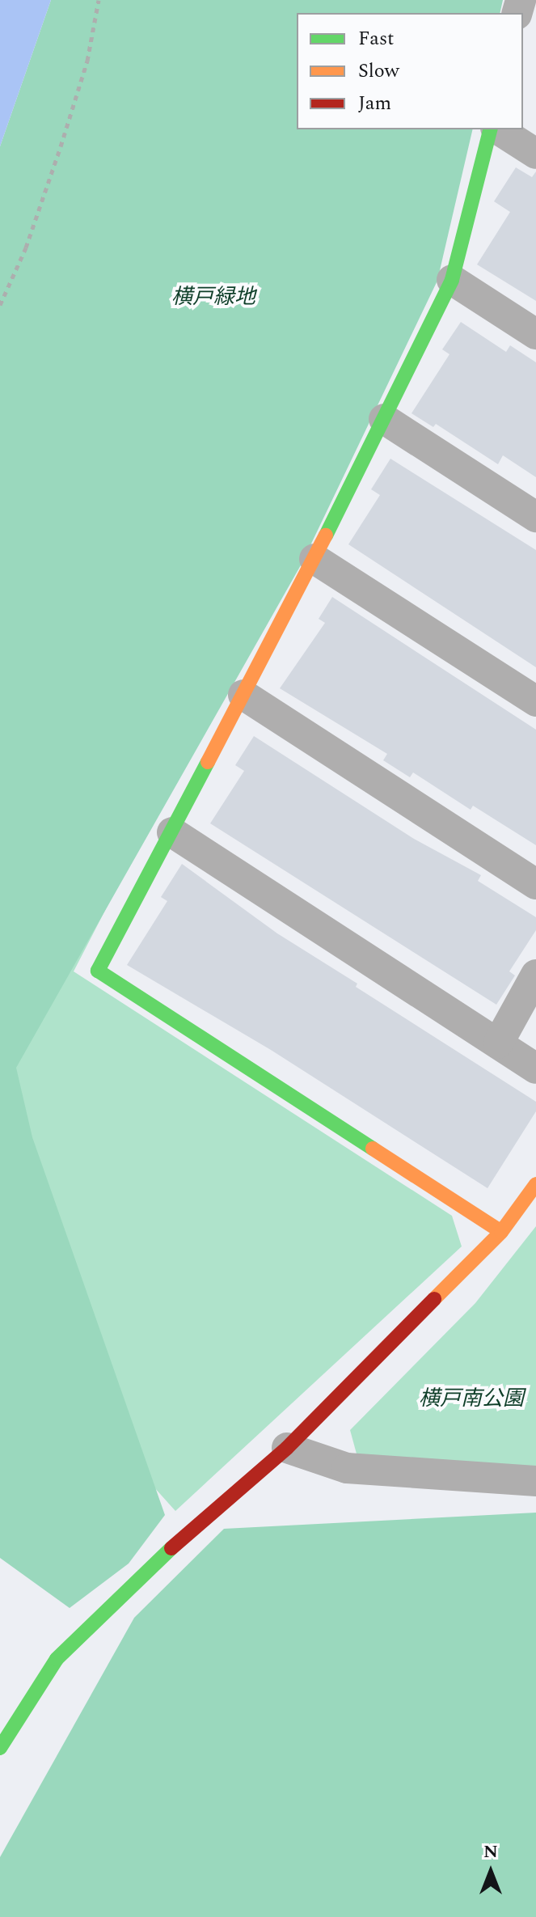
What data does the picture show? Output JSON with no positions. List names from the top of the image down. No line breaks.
{"parks":["横戸緑地","横戸南公園"],"legend":["Fast","Slow","Jam"],"north":"top"}
